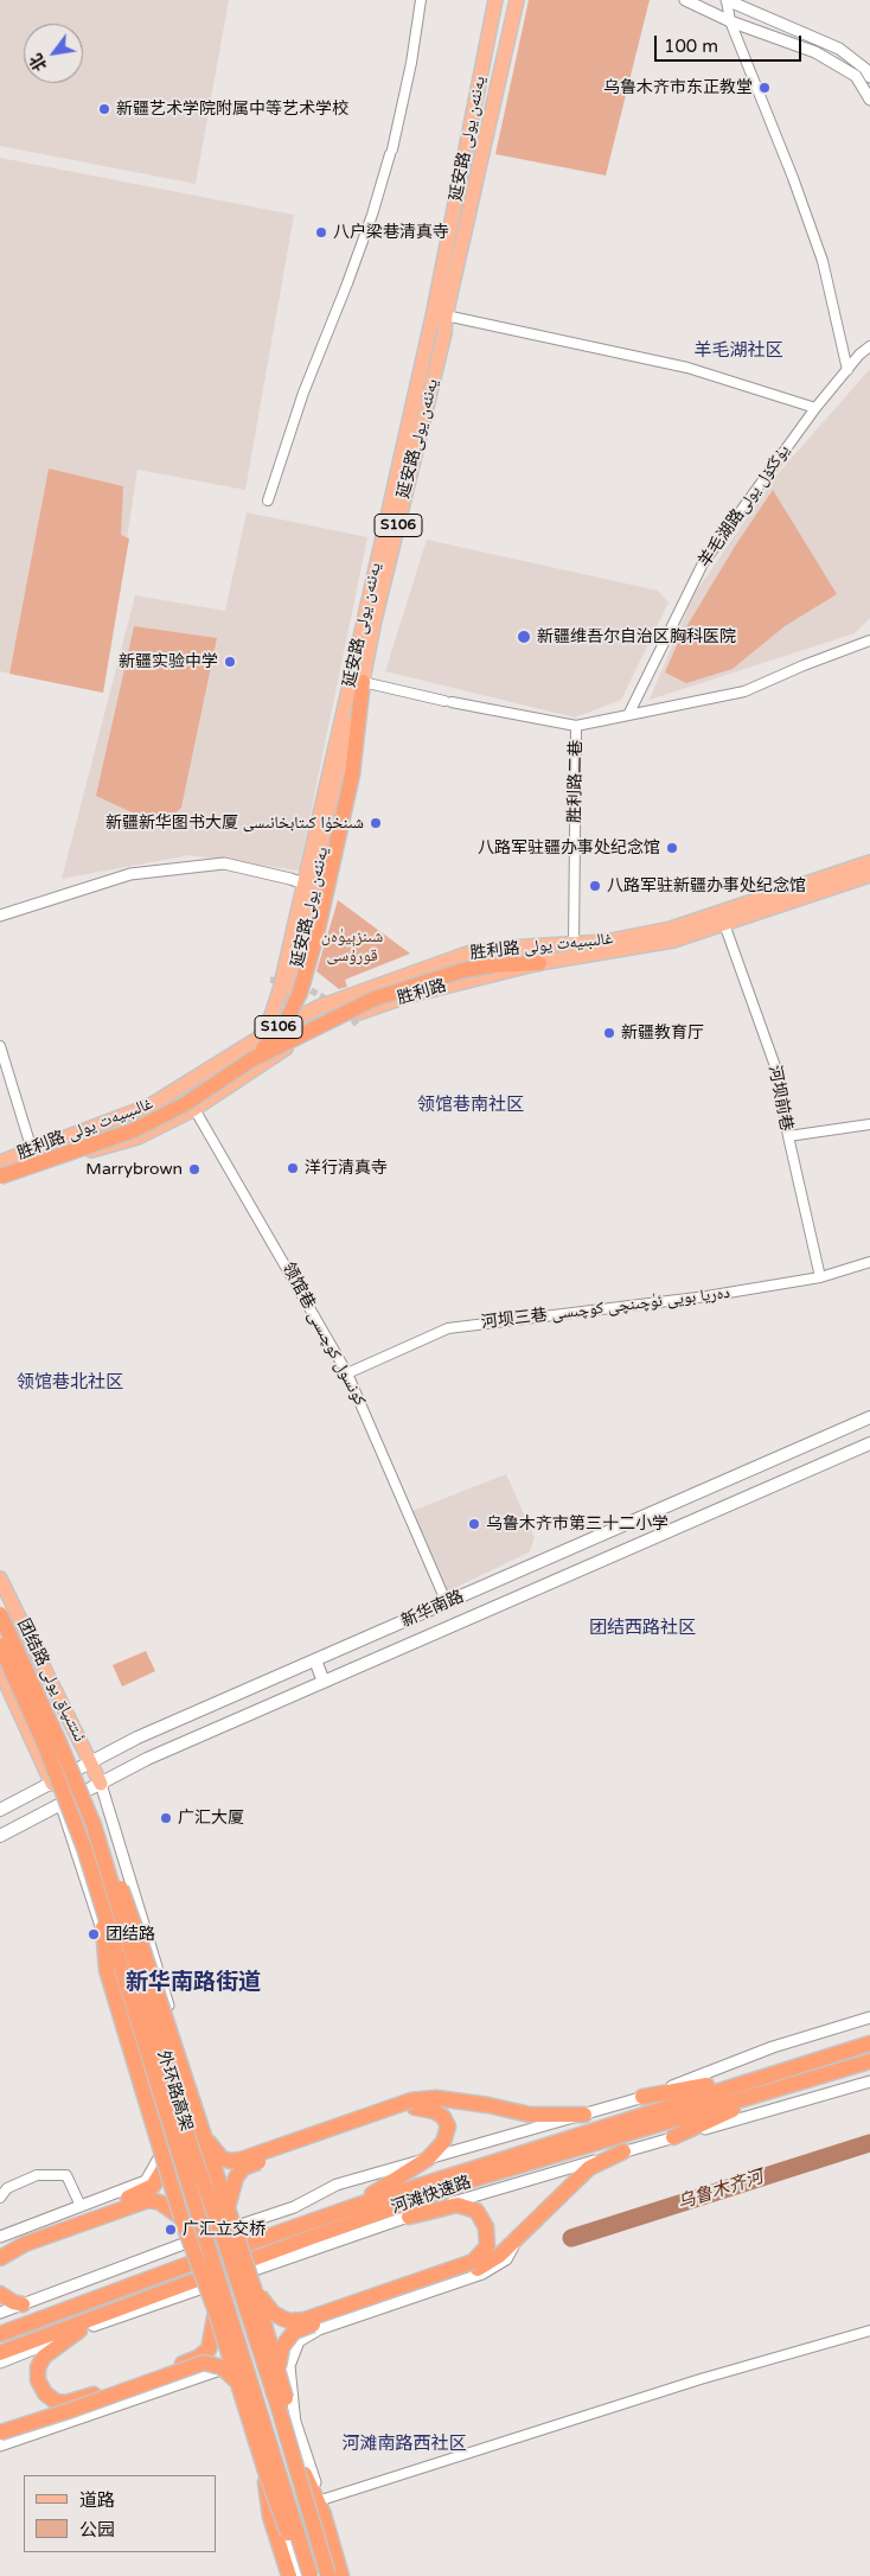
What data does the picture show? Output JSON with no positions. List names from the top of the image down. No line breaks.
{"streets":{"highway":["外环路高架","河滩快速路"],"main road":["延安路 يەنئەن يولى","延安路يەنئەن يولى","S106","胜利路 غالىبىيەت يولى","胜利路","新华南路","团结路 ئىتتىپاق يولى"],"street":["羊毛湖路يۇڭكۆل يولى","胜利路二巷","河坝前巷","河坝三巷 دەريا بويى ئۈچىنچى كوچىسى","领馆巷 كونسول كوچىسى"]},"crossings":[["延安路 يەنئەن يولى","延安路يەنئەن يولى"],["延安路 يەنئەن يولى","胜利路 غالىبىيەت يولى"],["延安路يەنئەن يولى","胜利路 غالىبىيەت يولى"],["延安路يەنئەن يولى","胜利路"],["胜利路二巷","胜利路 غالىبىيەت يولى"],["胜利路","河坝前巷"],["胜利路","领馆巷 كونسول كوچىسى"],["河坝前巷","河坝三巷 دەريا بويى ئۈچىنچى كوچىسى"],["河坝三巷 دەريا بويى ئۈچىنچى كوچىسى","领馆巷 كونسول كوچىسى"],["领馆巷 كونسول كوچىسى","新华南路"],["新华南路","团结路 ئىتتىپاق يولى"]],"districts":["羊毛湖社区","领馆巷南社区","领馆巷北社区","团结西路社区","新华南路街道","河滩南路西社区"],"water":["乌鲁木齐河"],"parks":["شىنزېيۈەن قورۇسى"],"places":["乌鲁木齐市东正教堂","新疆艺术学院附属中等艺术学校","八户梁巷清真寺","新疆维吾尔自治区胸科医院","新疆实验中学","新疆新华图书大厦 شىنخۇا كىتابخانىسى","八路军驻疆办事处纪念馆","八路军驻新疆办事处纪念馆","新疆教育厅","洋行清真寺","Marrybrown","乌鲁木齐市第三十二小学","广汇大厦","团结路","广汇立交桥"],"legend":["道路","公园"],"scale_bar":"100 m","north":"bottom left"}
